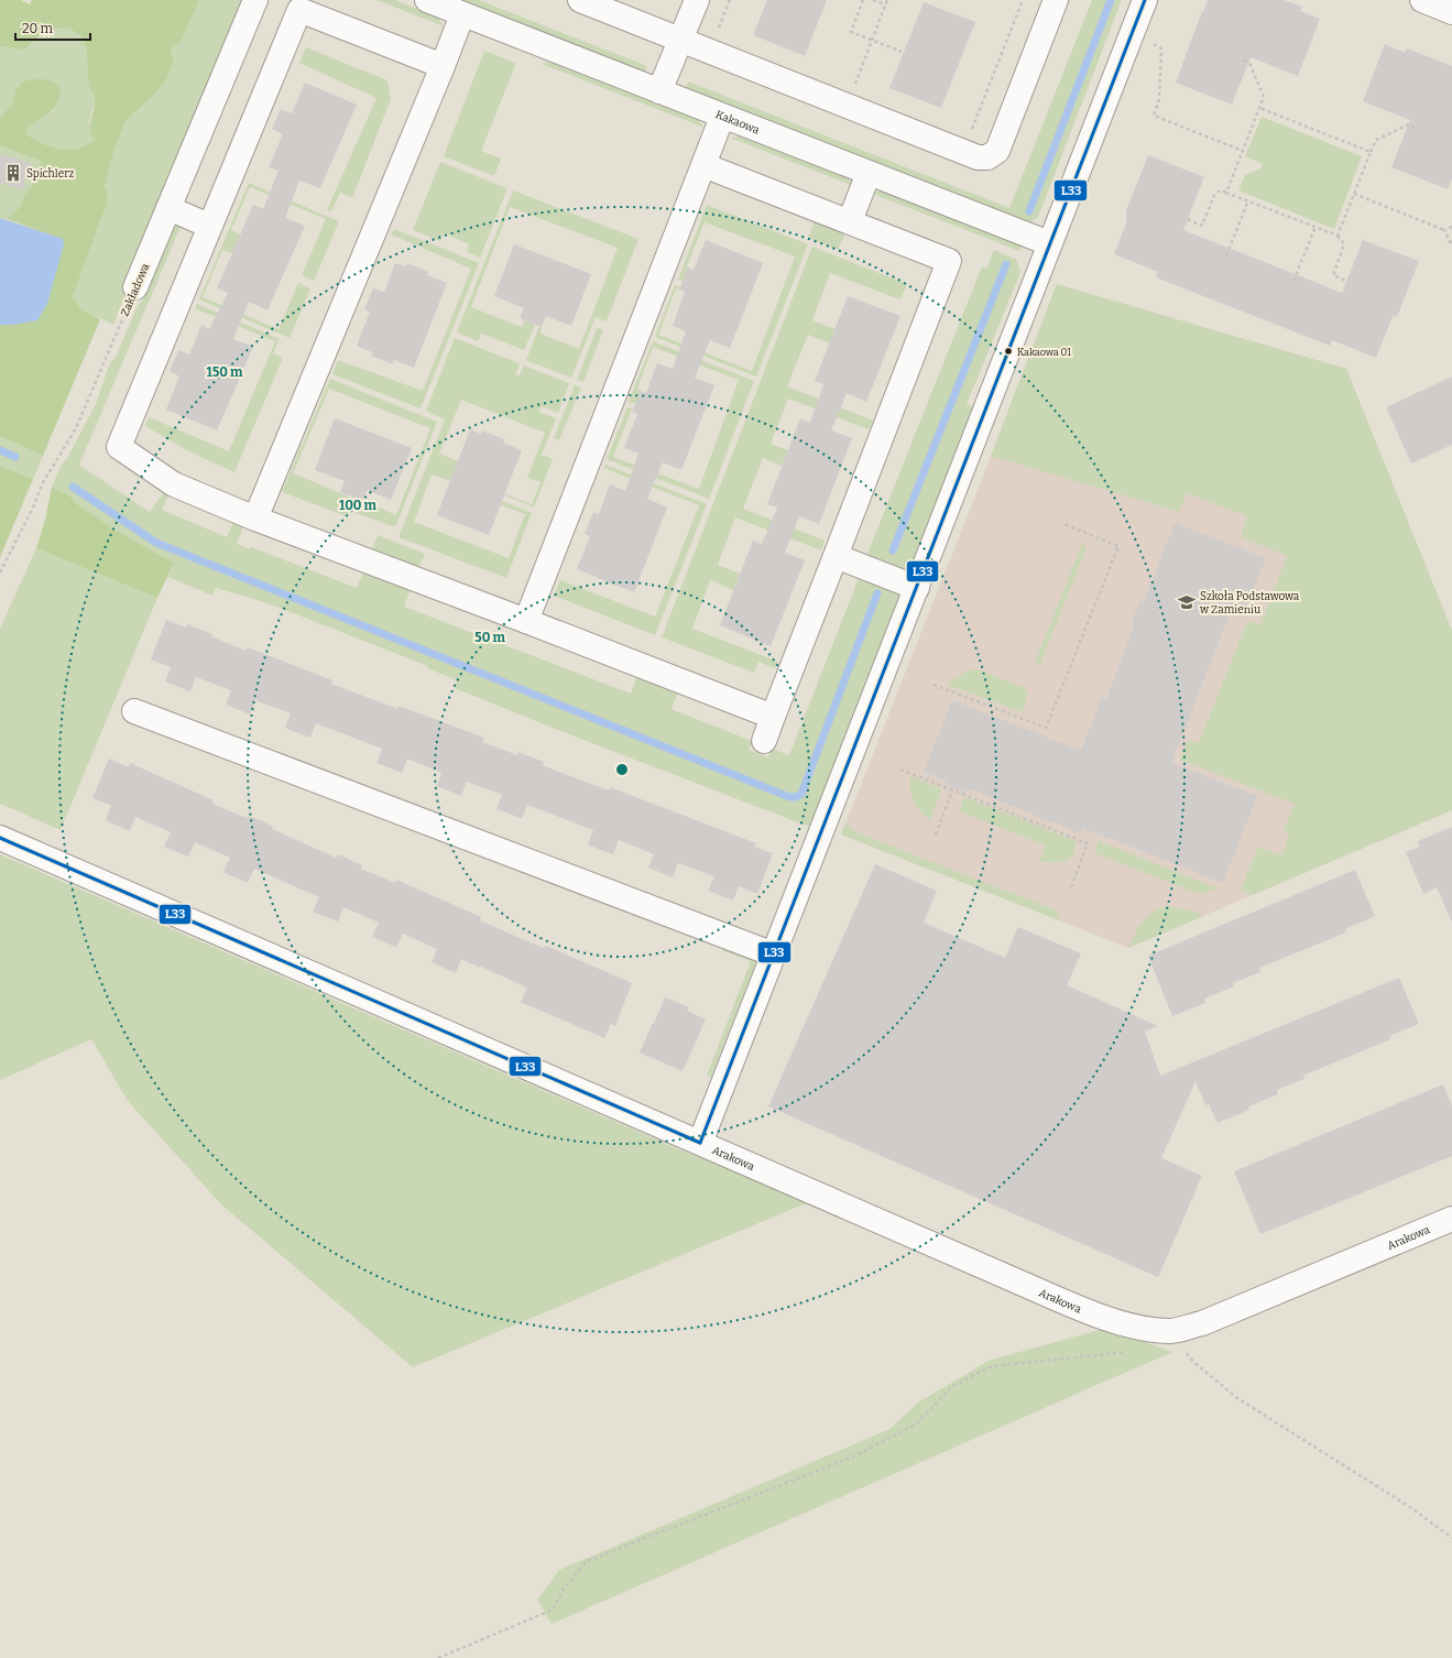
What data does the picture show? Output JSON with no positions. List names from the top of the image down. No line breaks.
{"streets":{"street":["Kakaowa","Zakładowa","Arakowa"]},"places":{"building":["Spichlerz"],"other":["Kakaowa 01"],"school or university":["Szkoła Podstawowa w Zamieniu"]},"lines":["transit line L33"],"scale_bar":"20 m","rings":["150 m","100 m","50 m"]}
